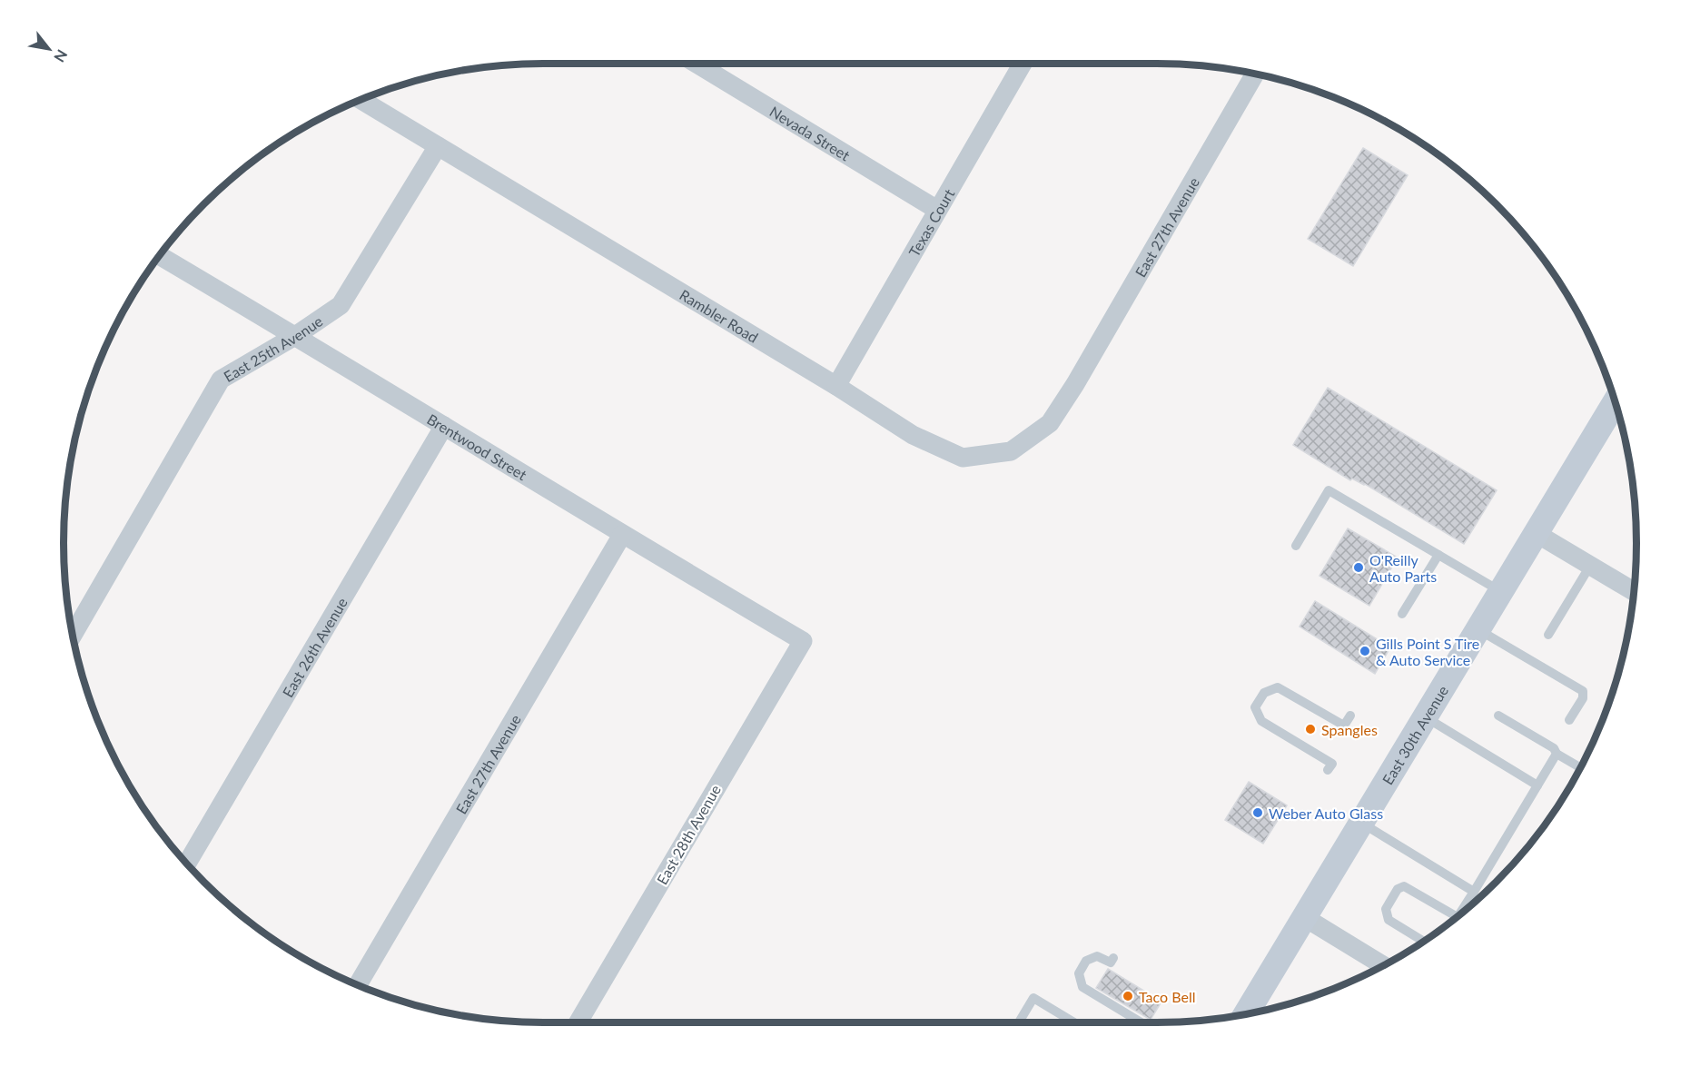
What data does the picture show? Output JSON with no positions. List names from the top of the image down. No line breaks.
{"streets":{"main road":["East 30th Avenue"],"street":["Nevada Street","Texas Court","East 27th Avenue","Rambler Road","East 25th Avenue","Brentwood Street","East 26th Avenue","East 28th Avenue"]},"crossings":[["Nevada Street","Texas Court"],["Texas Court","Rambler Road"],["East 27th Avenue","Rambler Road"],["East 27th Avenue","Brentwood Street"],["Rambler Road","East 25th Avenue"],["East 25th Avenue","Brentwood Street"],["Brentwood Street","East 26th Avenue"],["Brentwood Street","East 28th Avenue"]],"places":["O'Reilly Auto Parts","Gills Point S Tire & Auto Service","Spangles","Weber Auto Glass","Taco Bell"],"north":"bottom right"}
